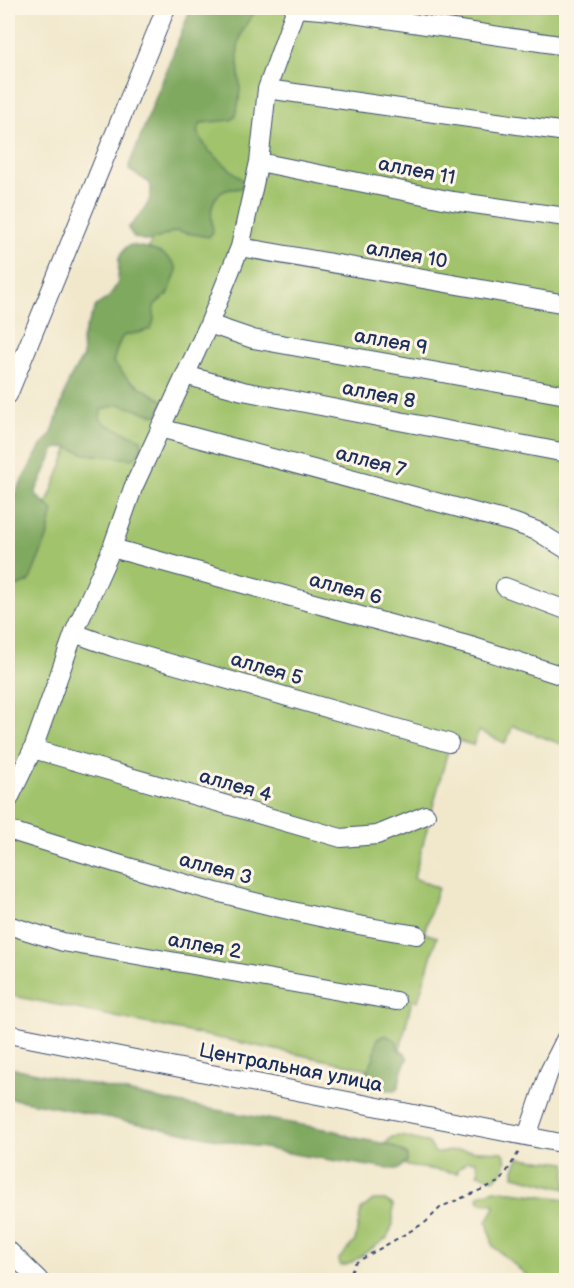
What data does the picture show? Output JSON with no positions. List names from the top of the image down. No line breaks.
{"streets":{"street":["аллея 11","аллея 10","аллея 9","аллея 8","аллея 7","аллея 6","аллея 5","аллея 4","аллея 3","аллея 2","Центральная улица"]}}
